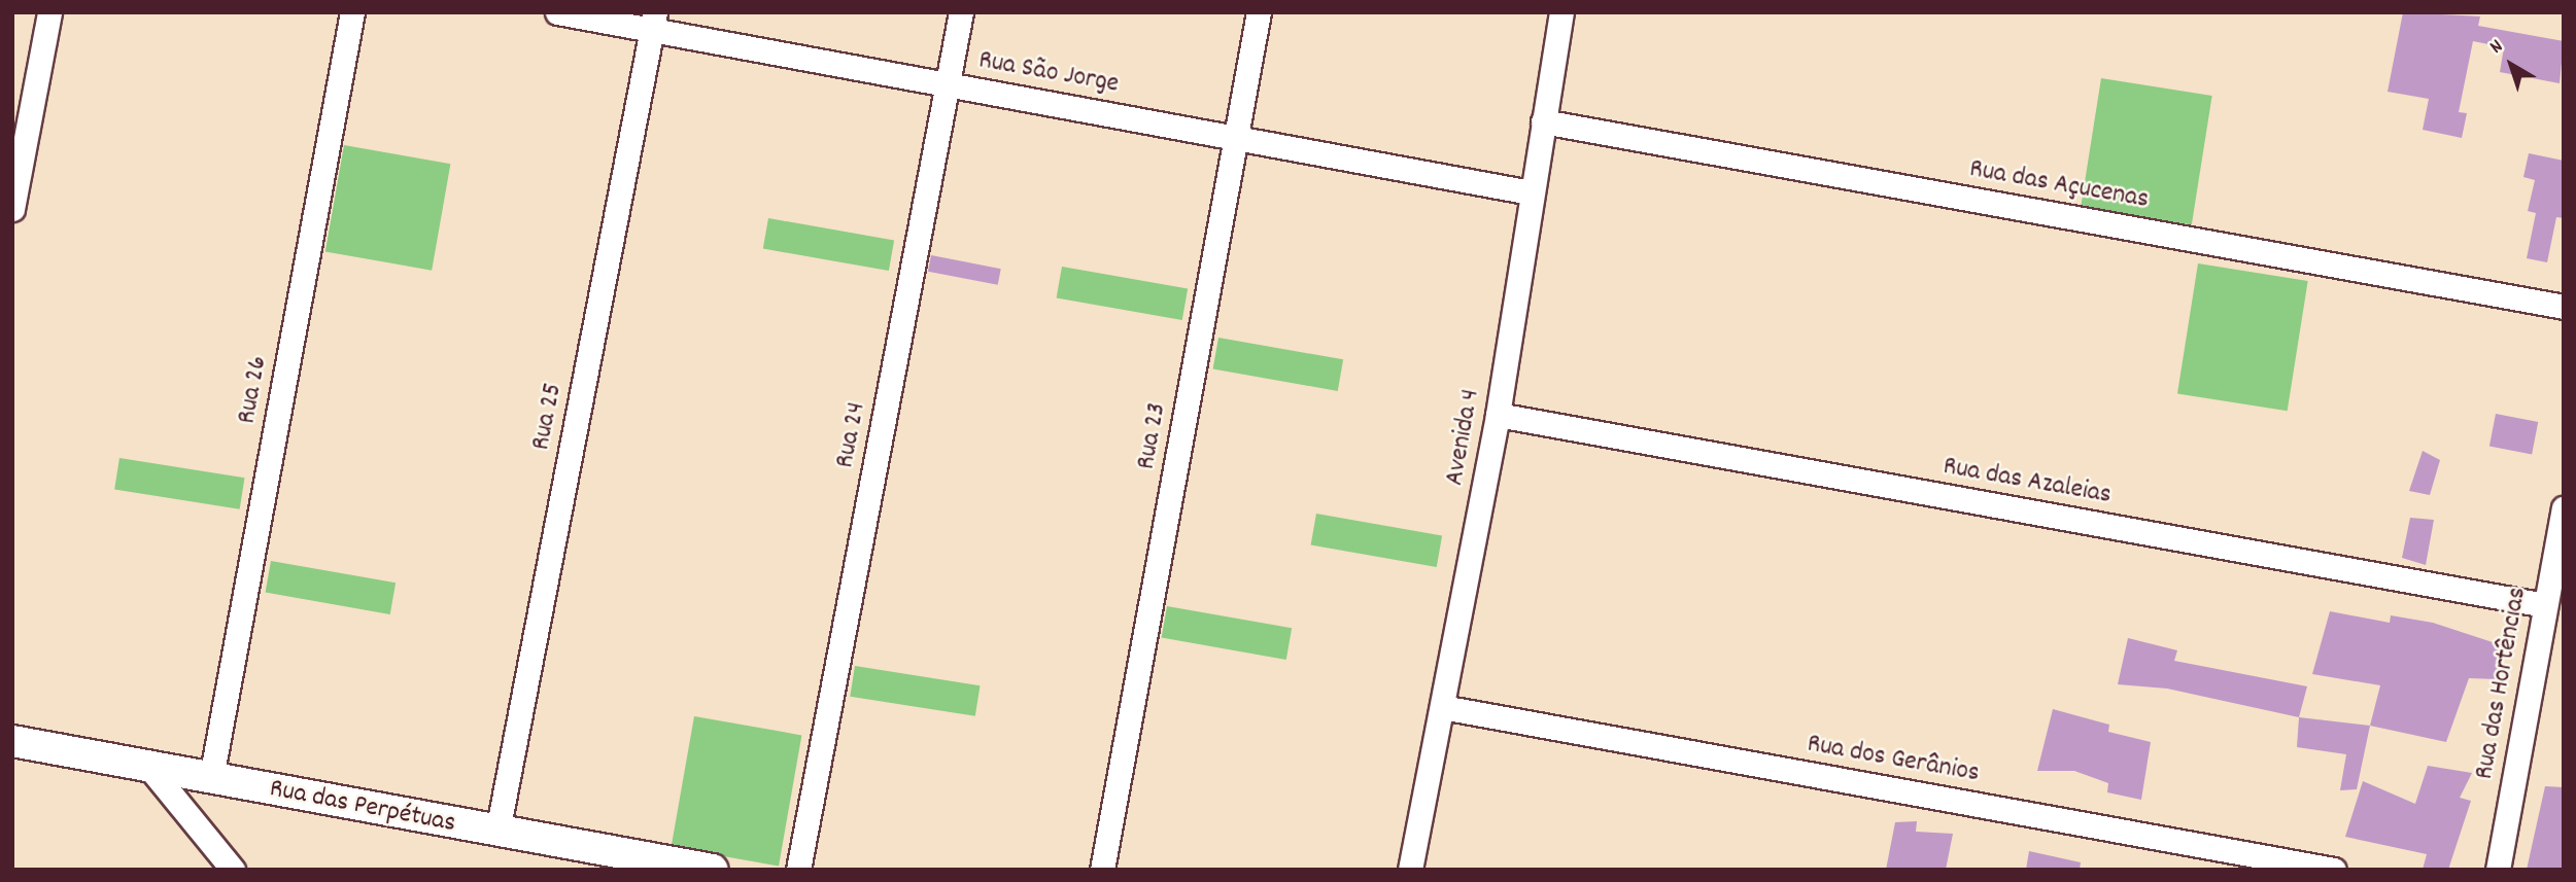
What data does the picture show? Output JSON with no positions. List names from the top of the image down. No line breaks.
{"streets":{"street":["Rua São Jorge","Rua das Açucenas","Rua 26","Rua 25","Rua 24","Rua 23","Avenida 4","Rua das Azaleias","Rua das Hortências","Rua dos Gerânios","Rua das Perpétuas"]},"crossings":[["Rua São Jorge","Rua 25"],["Rua São Jorge","Rua 24"],["Rua São Jorge","Rua 23"],["Rua São Jorge","Avenida 4"],["Rua das Açucenas","Avenida 4"],["Rua 26","Rua das Perpétuas"],["Rua 25","Rua das Perpétuas"],["Avenida 4","Rua das Azaleias"],["Avenida 4","Rua dos Gerânios"],["Rua das Azaleias","Rua das Hortências"]],"north":"top left"}
